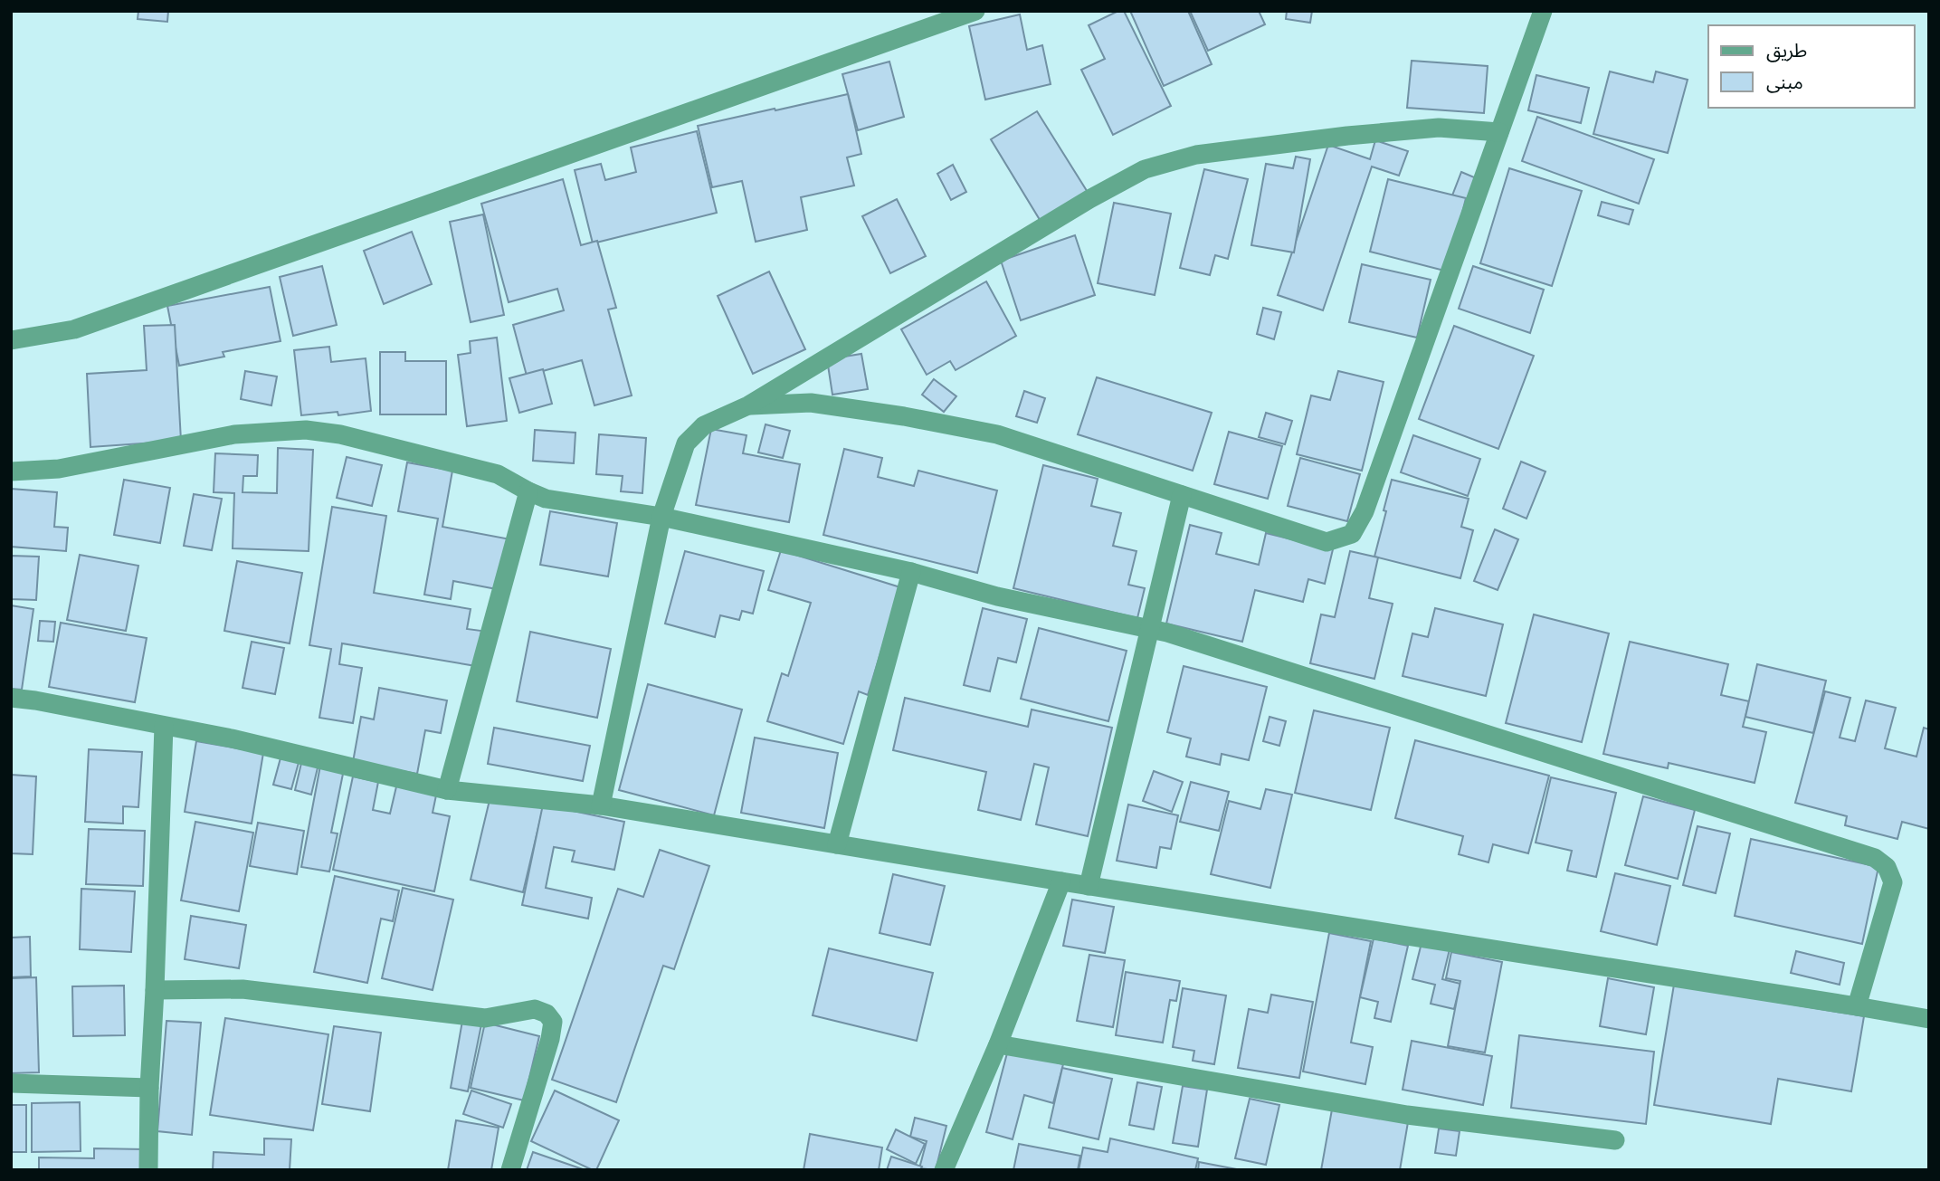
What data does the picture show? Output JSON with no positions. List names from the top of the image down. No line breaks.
{"legend":["طريق","مبنى"]}
